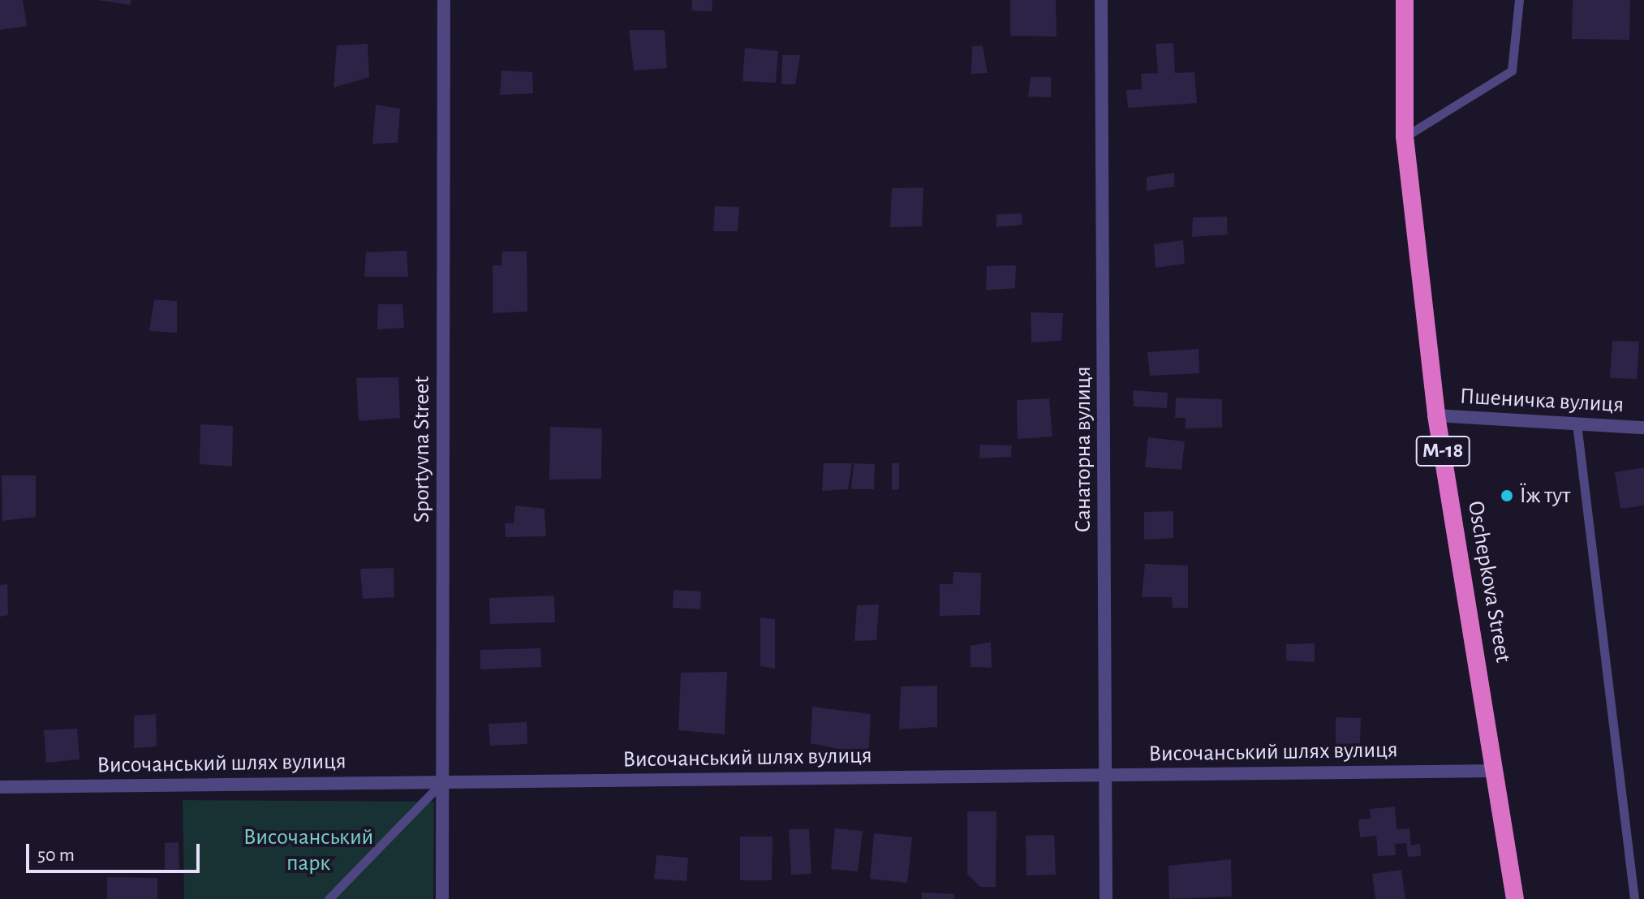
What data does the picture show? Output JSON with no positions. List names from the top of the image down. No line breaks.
{"streets":{"highway":["М-18","Oschepkova Street"],"street":["Пшеничка вулиця","Sportyvna Street","Санаторна вулиця","Височанський шлях вулиця"]},"crossings":[["Пшеничка вулиця","Oschepkova Street"],["Sportyvna Street","Височанський шлях вулиця"],["Санаторна вулиця","Височанський шлях вулиця"],["Oschepkova Street","Височанський шлях вулиця"]],"parks":["Височанський парк"],"places":["Їж тут"],"scale_bar":"50 m"}
